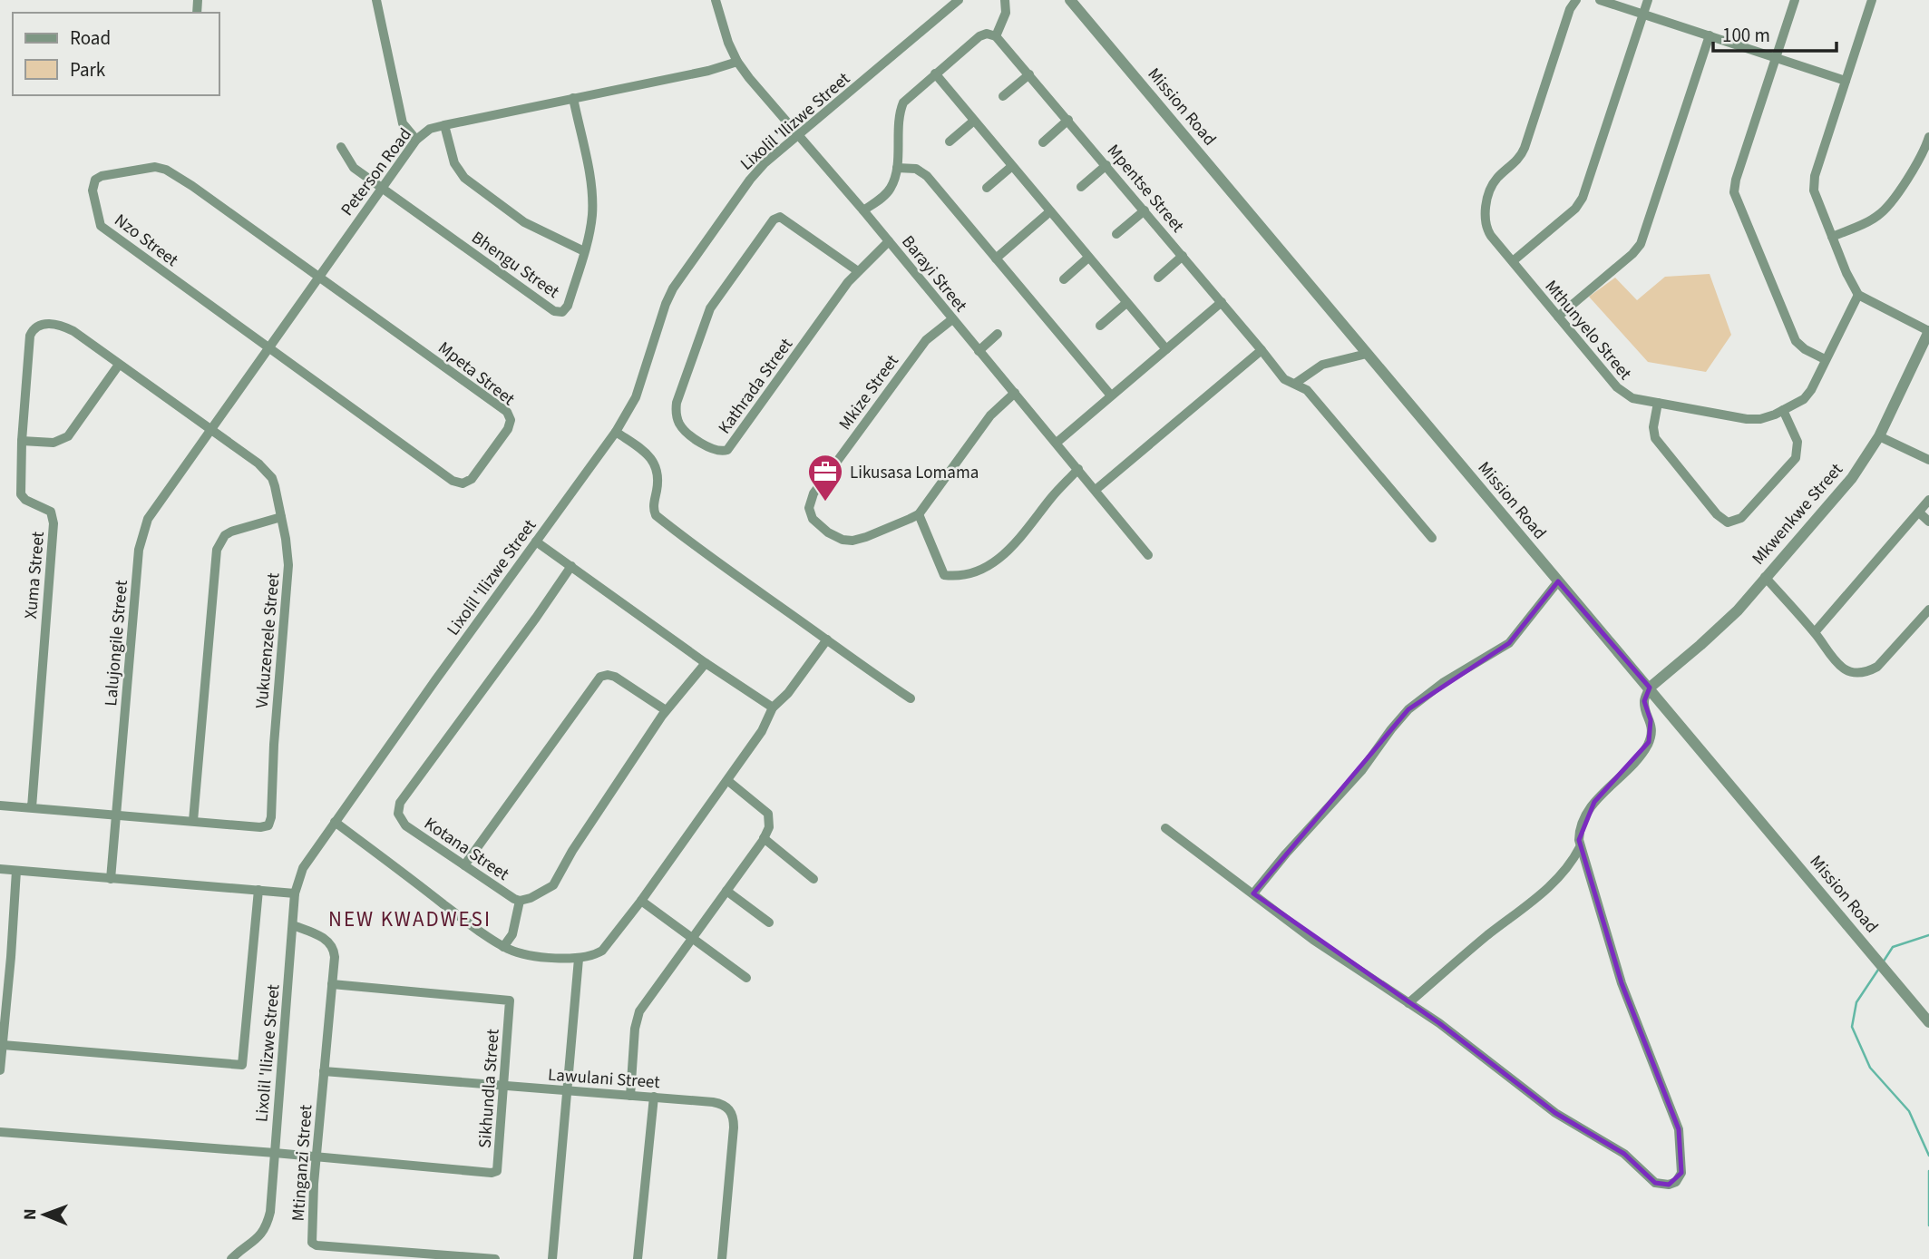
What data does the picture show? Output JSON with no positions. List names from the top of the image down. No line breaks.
{"streets":{"street":["Mission Road","Lixolil 'Ilizwe Street","Peterson Road","Mpentse Street","Nzo Street","Bhengu Street","Barayi Street","Mthunyelo Street","Mpeta Street","Kathrada Street","Mkize Street","Mkwenkwe Street","Xuma Street","Vukuzenzele Street","Lalujongile Street","Kotana Street","Lawulani Street","Sikhundla Street","Mtinganzi Street"]},"crossings":[["Mission Road","Mkwenkwe Street"],["Lixolil 'Ilizwe Street","Barayi Street"],["Lixolil 'Ilizwe Street","Sikhundla Street"],["Lixolil 'Ilizwe Street","Mtinganzi Street"],["Peterson Road","Nzo Street"],["Peterson Road","Bhengu Street"],["Peterson Road","Barayi Street"],["Peterson Road","Mpeta Street"],["Peterson Road","Vukuzenzele Street"],["Peterson Road","Lalujongile Street"],["Nzo Street","Mpeta Street"],["Barayi Street","Kathrada Street"],["Barayi Street","Mkize Street"],["Xuma Street","Vukuzenzele Street"],["Vukuzenzele Street","Lalujongile Street"],["Lawulani Street","Sikhundla Street"],["Lawulani Street","Mtinganzi Street"],["Sikhundla Street","Mtinganzi Street"]],"districts":["NEW KWADWESI"],"places":{"office":["Likusasa Lomama"]},"legend":["Road","Park"],"scale_bar":"100 m","north":"left"}
